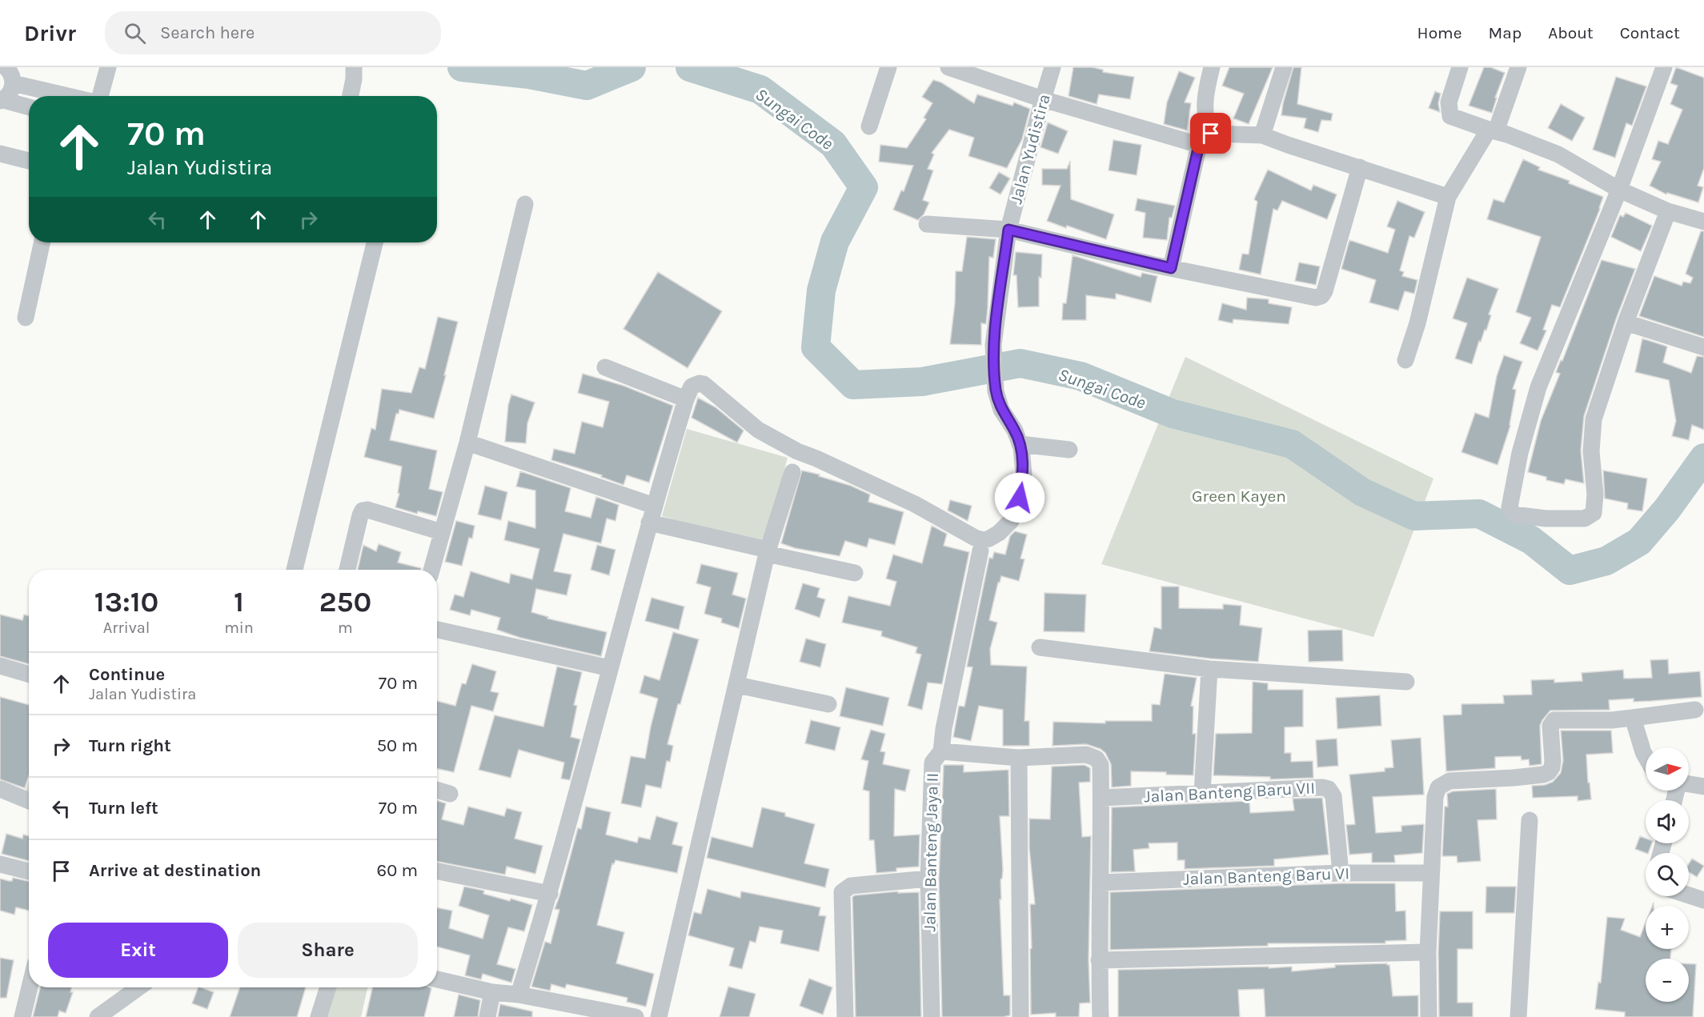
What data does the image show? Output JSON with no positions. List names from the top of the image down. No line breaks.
{"streets":{"street":["Jalan Yudistira","Jalan Banteng Baru VII","Jalan Banteng Jaya II","Jalan Banteng Baru VI"]},"crossings":[["Jalan Banteng Baru VII","Jalan Banteng Baru VI"]],"water":["Sungai Code"],"parks":["Green Kayen"],"north":"right","page":{"header":"Drivr","search":"Search here","nav":["Home","Map","About","Contact"],"turn":["70 m","Jalan Yudistira"],"eta":["13:10","Arrival","1","min","250","m"],"list":[{"name":"Continue","note":"Jalan Yudistira","value":"70 m"},{"name":"Turn right","value":"50 m"},{"name":"Turn left","value":"70 m"},{"name":"Arrive at destination","value":"60 m"}],"map_buttons":["+","−"],"buttons":["Exit","Share"]}}
